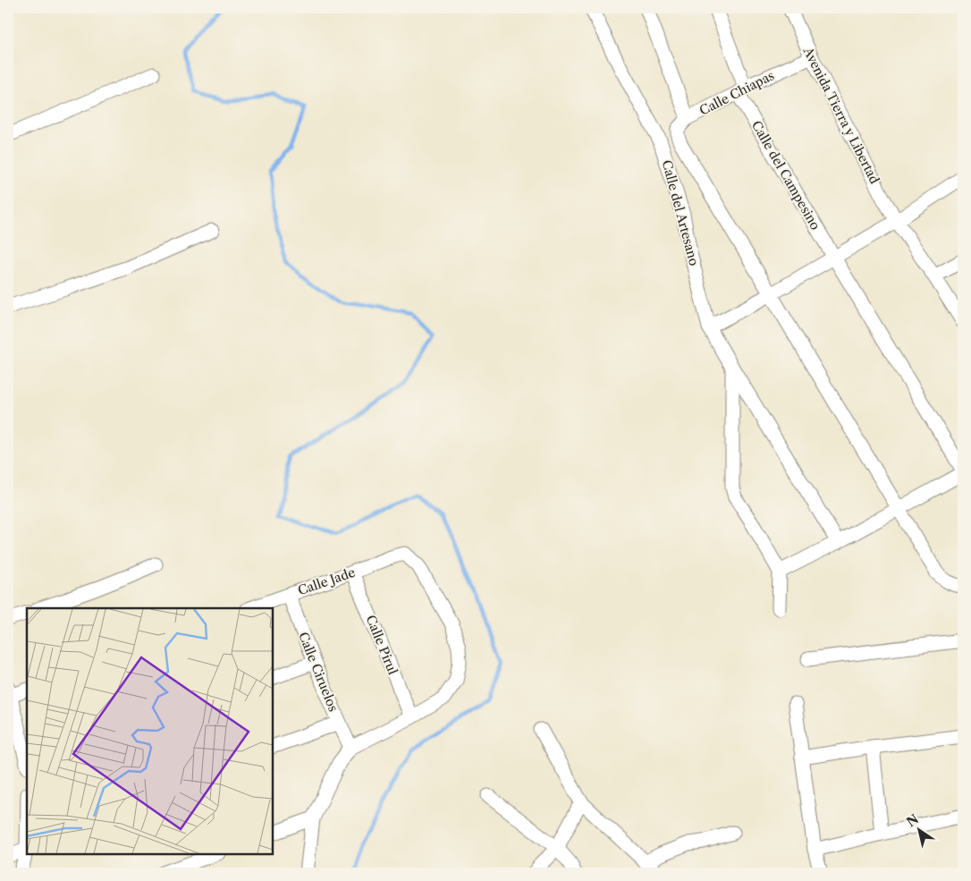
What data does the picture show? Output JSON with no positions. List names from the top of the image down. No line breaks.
{"streets":{"street":["Calle Chiapas","Avenida Tierra y Libertad","Calle del Campesino","Calle del Artesano","Calle Jade","Calle Pirul","Calle Ciruelos"]},"crossings":[["Calle Chiapas","Avenida Tierra y Libertad"],["Calle Chiapas","Calle del Campesino"],["Calle Jade","Calle Pirul"],["Calle Jade","Calle Ciruelos"]],"north":"top left"}
